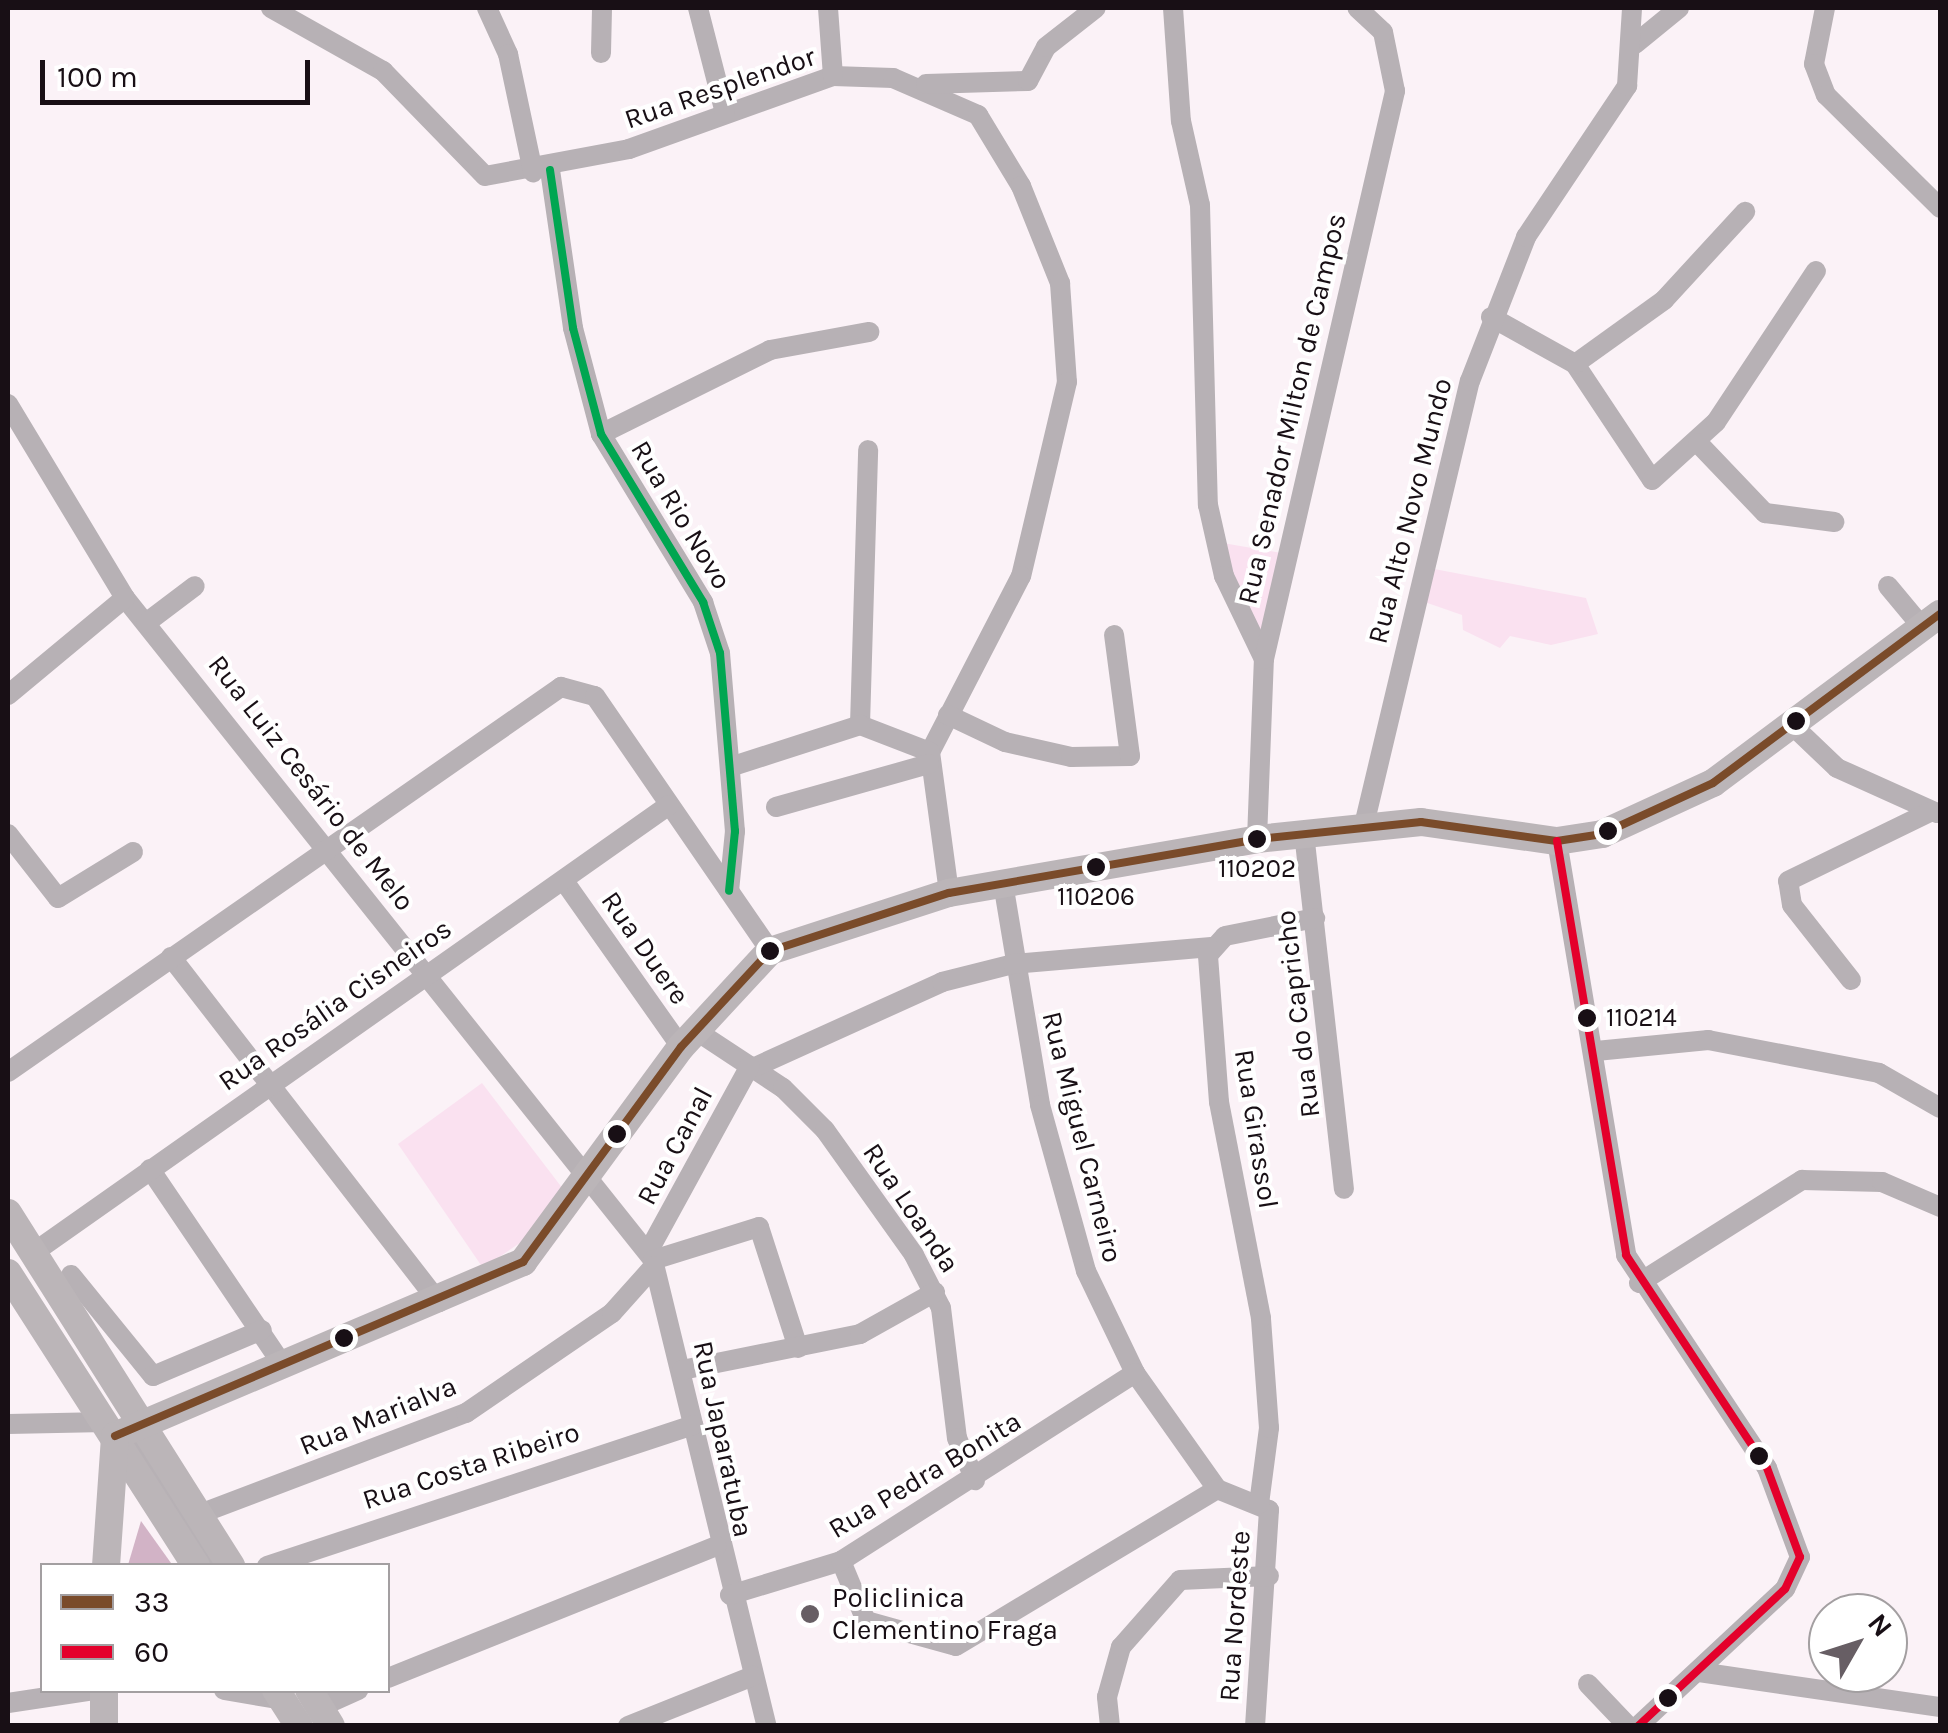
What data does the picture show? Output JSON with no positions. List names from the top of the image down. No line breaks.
{"streets":{"street":["Rua Resplendor","Rua Senador Milton de Campos","Rua Alto Novo Mundo","Rua Rio Novo","Rua Luiz Cesário de Melo","Rua Duere","Rua Rosália Cisneiros","Rua do Capricho","Rua Girassol","Rua Miguel Carneiro","Rua Canal","Rua Loanda","Rua Marialva","Rua Japaratuba","Rua Costa Ribeiro","Rua Pedra Bonita","Rua Nordeste"]},"crossings":[["Rua Resplendor","Rua Rio Novo"],["Rua Luiz Cesário de Melo","Rua Rosália Cisneiros"],["Rua Luiz Cesário de Melo","Rua Japaratuba"],["Rua Duere","Rua Rosália Cisneiros"],["Rua Duere","Rua Loanda"],["Rua Girassol","Rua Nordeste"],["Rua Miguel Carneiro","Rua Pedra Bonita"],["Rua Canal","Rua Loanda"],["Rua Canal","Rua Marialva"],["Rua Canal","Rua Japaratuba"],["Rua Loanda","Rua Pedra Bonita"],["Rua Marialva","Rua Japaratuba"],["Rua Japaratuba","Rua Costa Ribeiro"],["Rua Japaratuba","Rua Pedra Bonita"]],"places":["110202","110206","110214","Policlinica Clementino Fraga"],"lines":["transit line 33","transit line 60"],"legend":["33","60"],"scale_bar":"100 m","north":"top right"}
